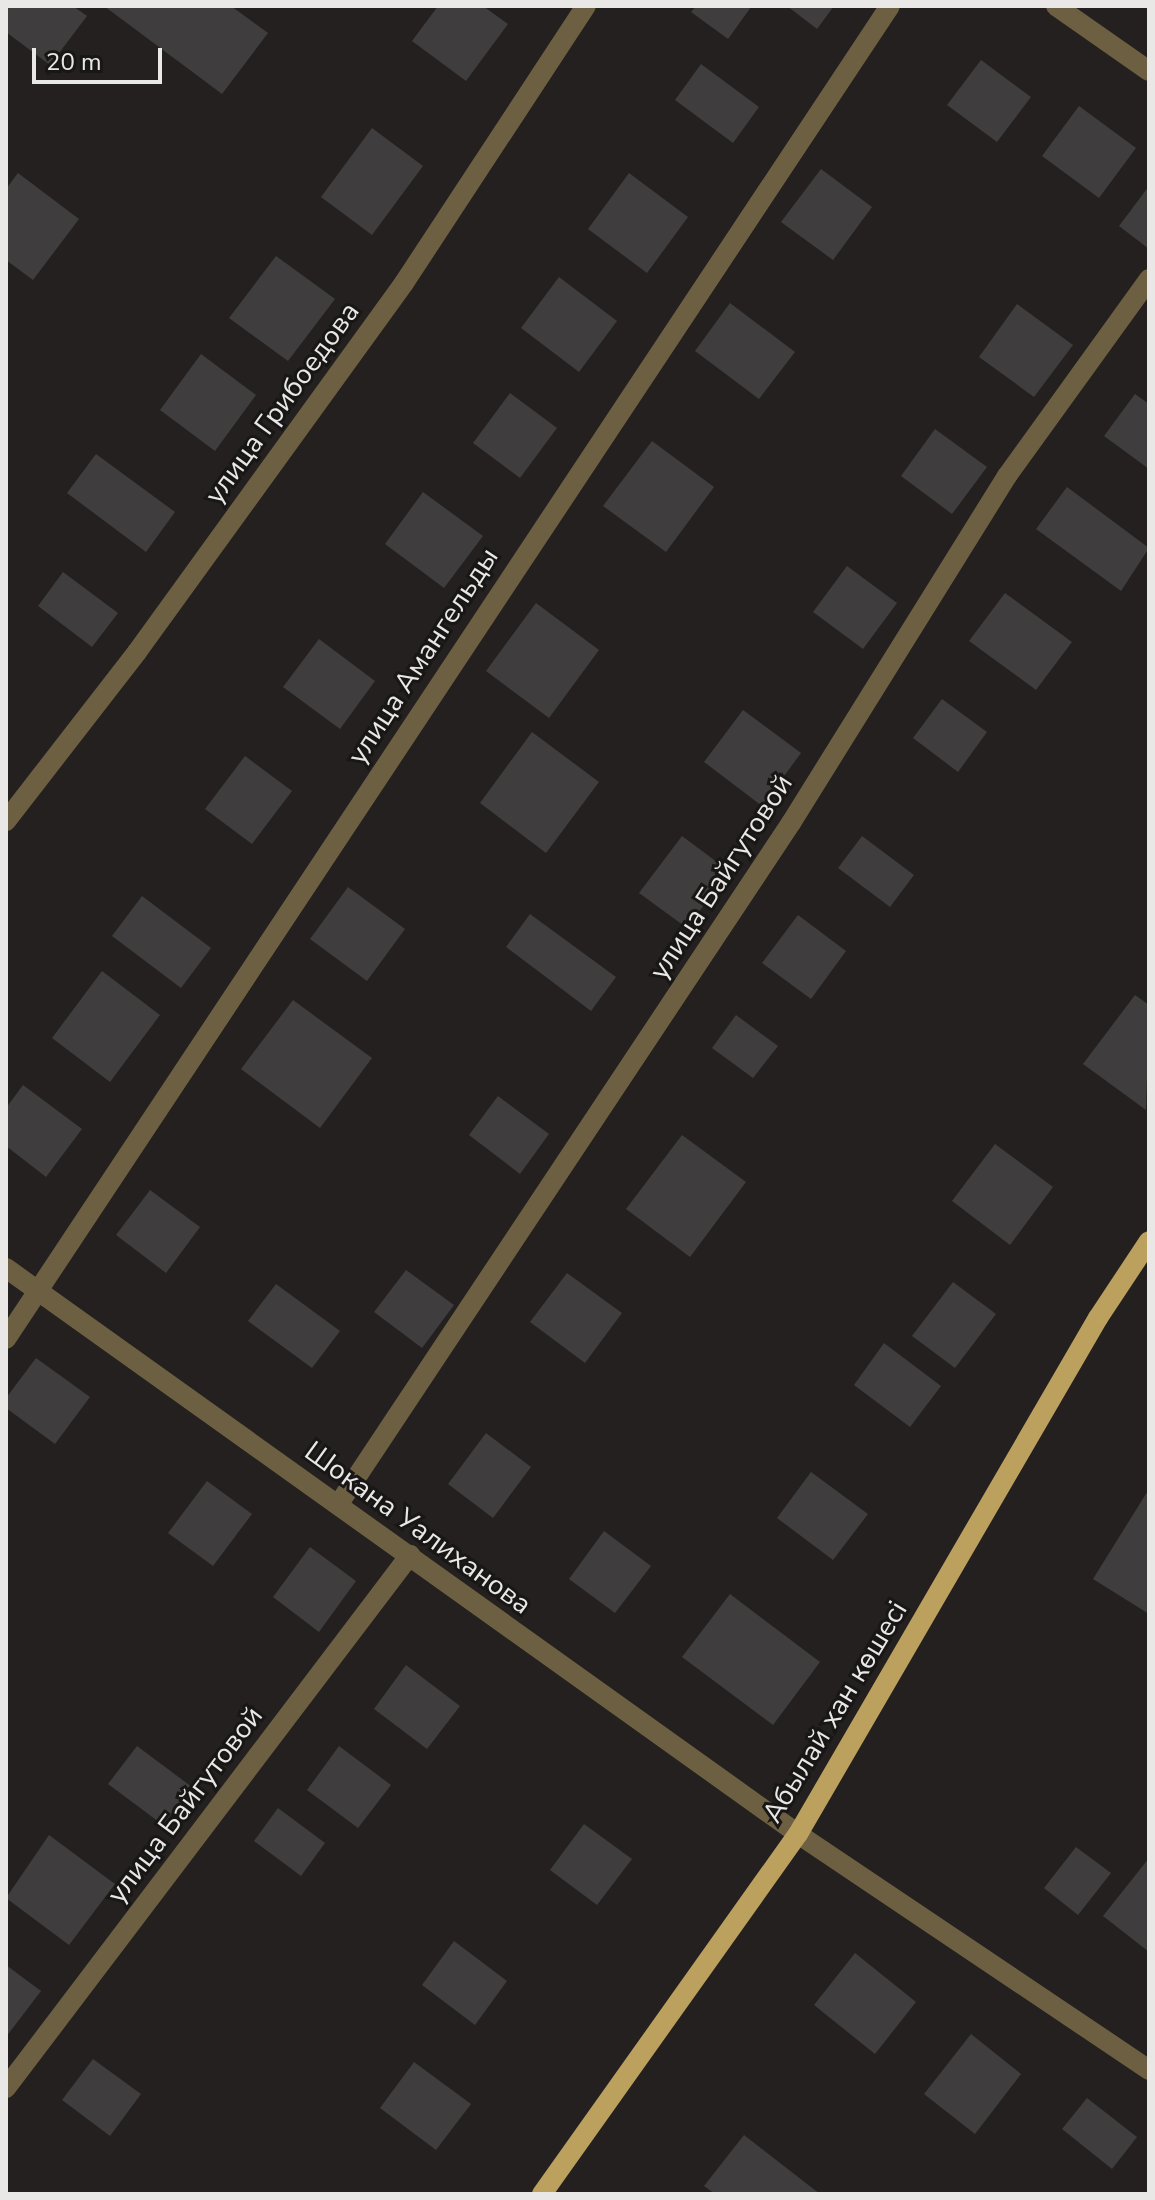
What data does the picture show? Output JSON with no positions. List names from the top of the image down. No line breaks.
{"streets":{"main road":["Абылай хан көшесі"],"street":["улица Грибоедова","улица Амангельды","улица Байгутовой","Шокана Уалиханова"]},"crossings":[["улица Амангельды","Шокана Уалиханова"],["улица Байгутовой","Шокана Уалиханова"],["Шокана Уалиханова","Абылай хан көшесі"]],"scale_bar":"20 m"}
